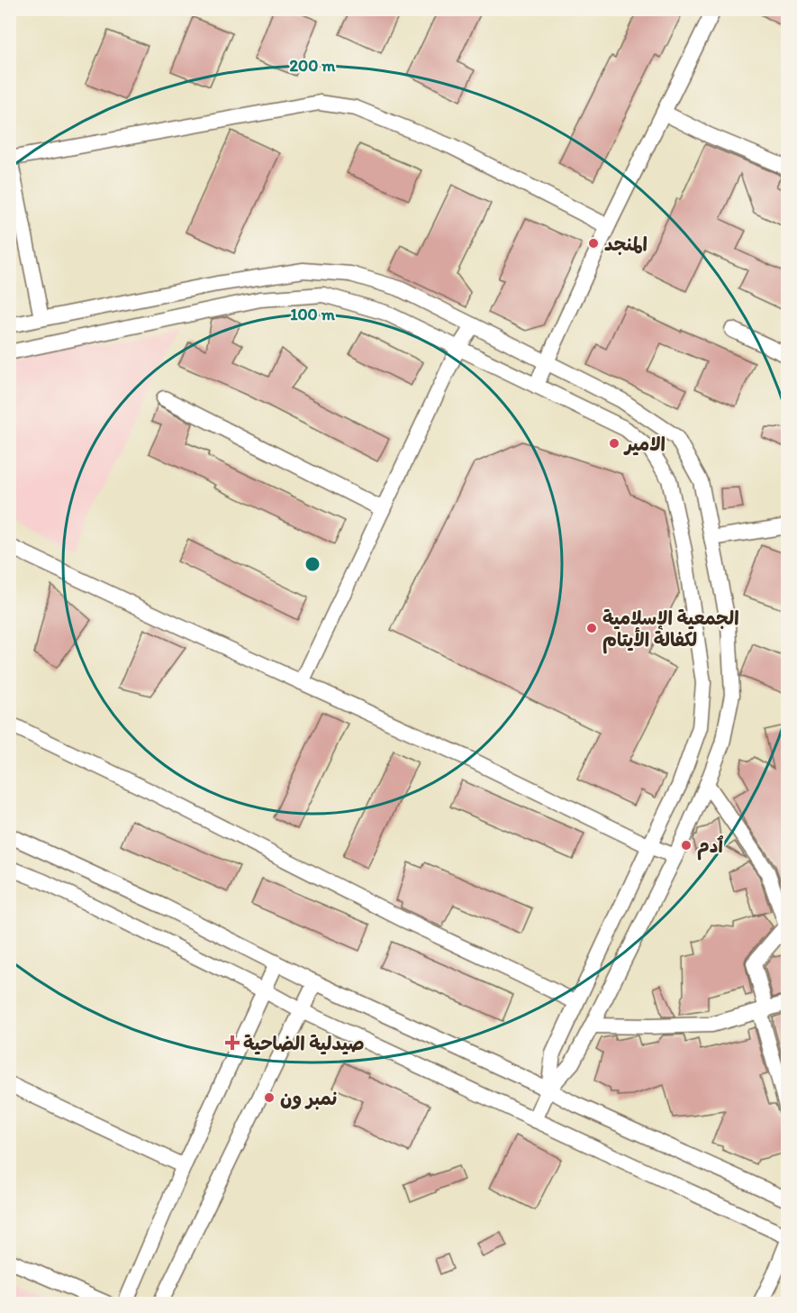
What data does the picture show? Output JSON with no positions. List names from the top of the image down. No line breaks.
{"places":{"other":["المنجد","الامير","الجمعية الإسلامية لكفالة الأيتام","ٱدم","نمبر ون"],"health":["صيدلية الضاحية"]},"rings":["200 m","100 m"]}
